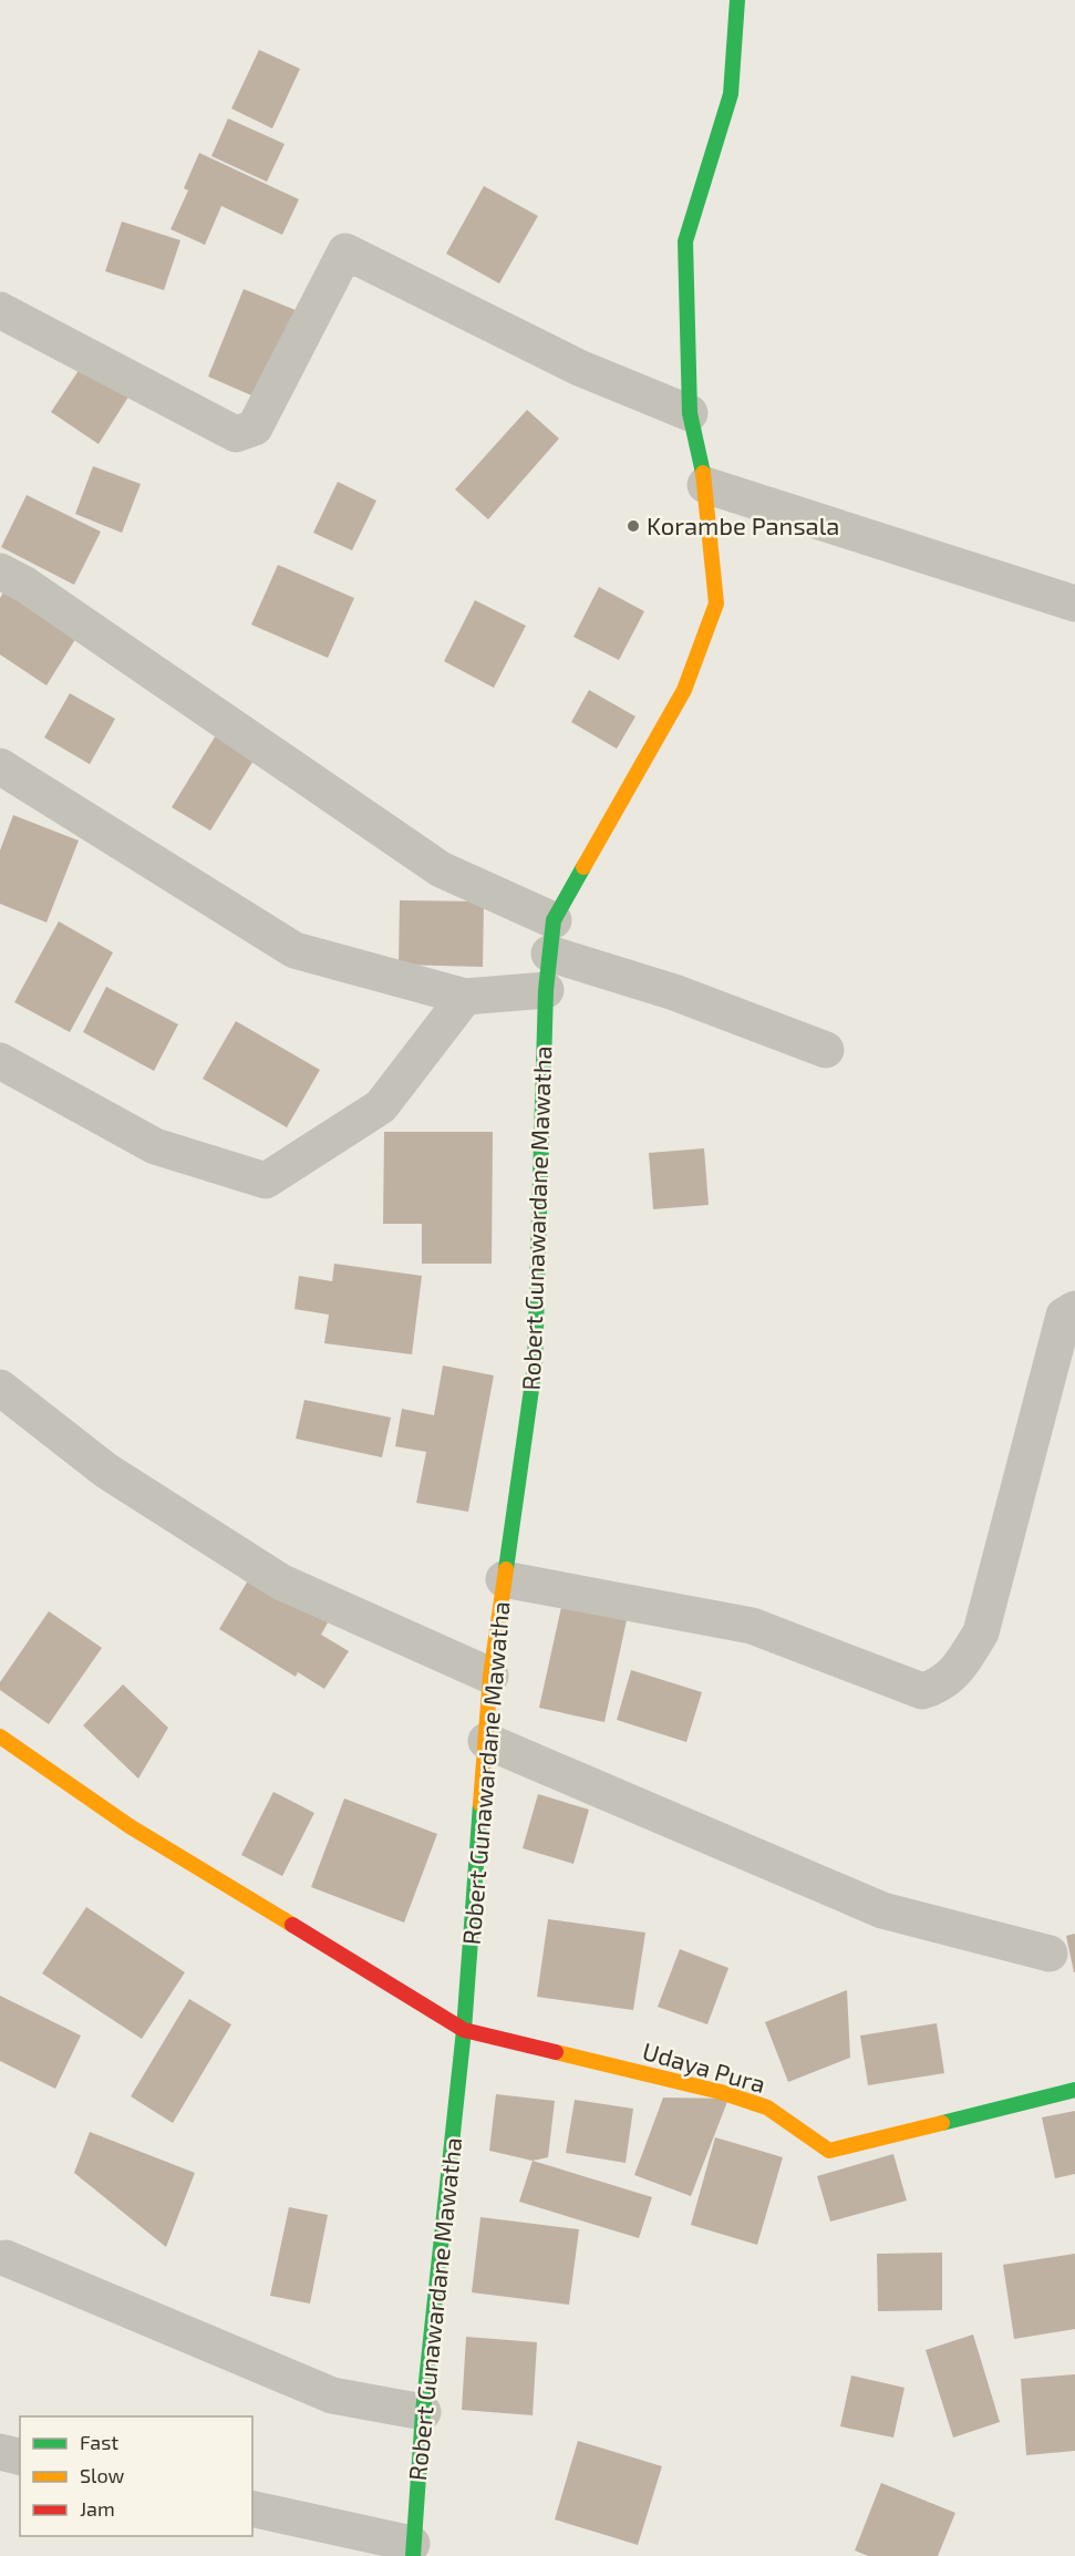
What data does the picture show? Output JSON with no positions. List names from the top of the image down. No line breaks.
{"streets":{"street":["Robert Gunawardane Mawatha","Udaya Pura"]},"crossings":[["Robert Gunawardane Mawatha","Udaya Pura"]],"places":["Korambe Pansala"],"legend":["Fast","Slow","Jam"]}
